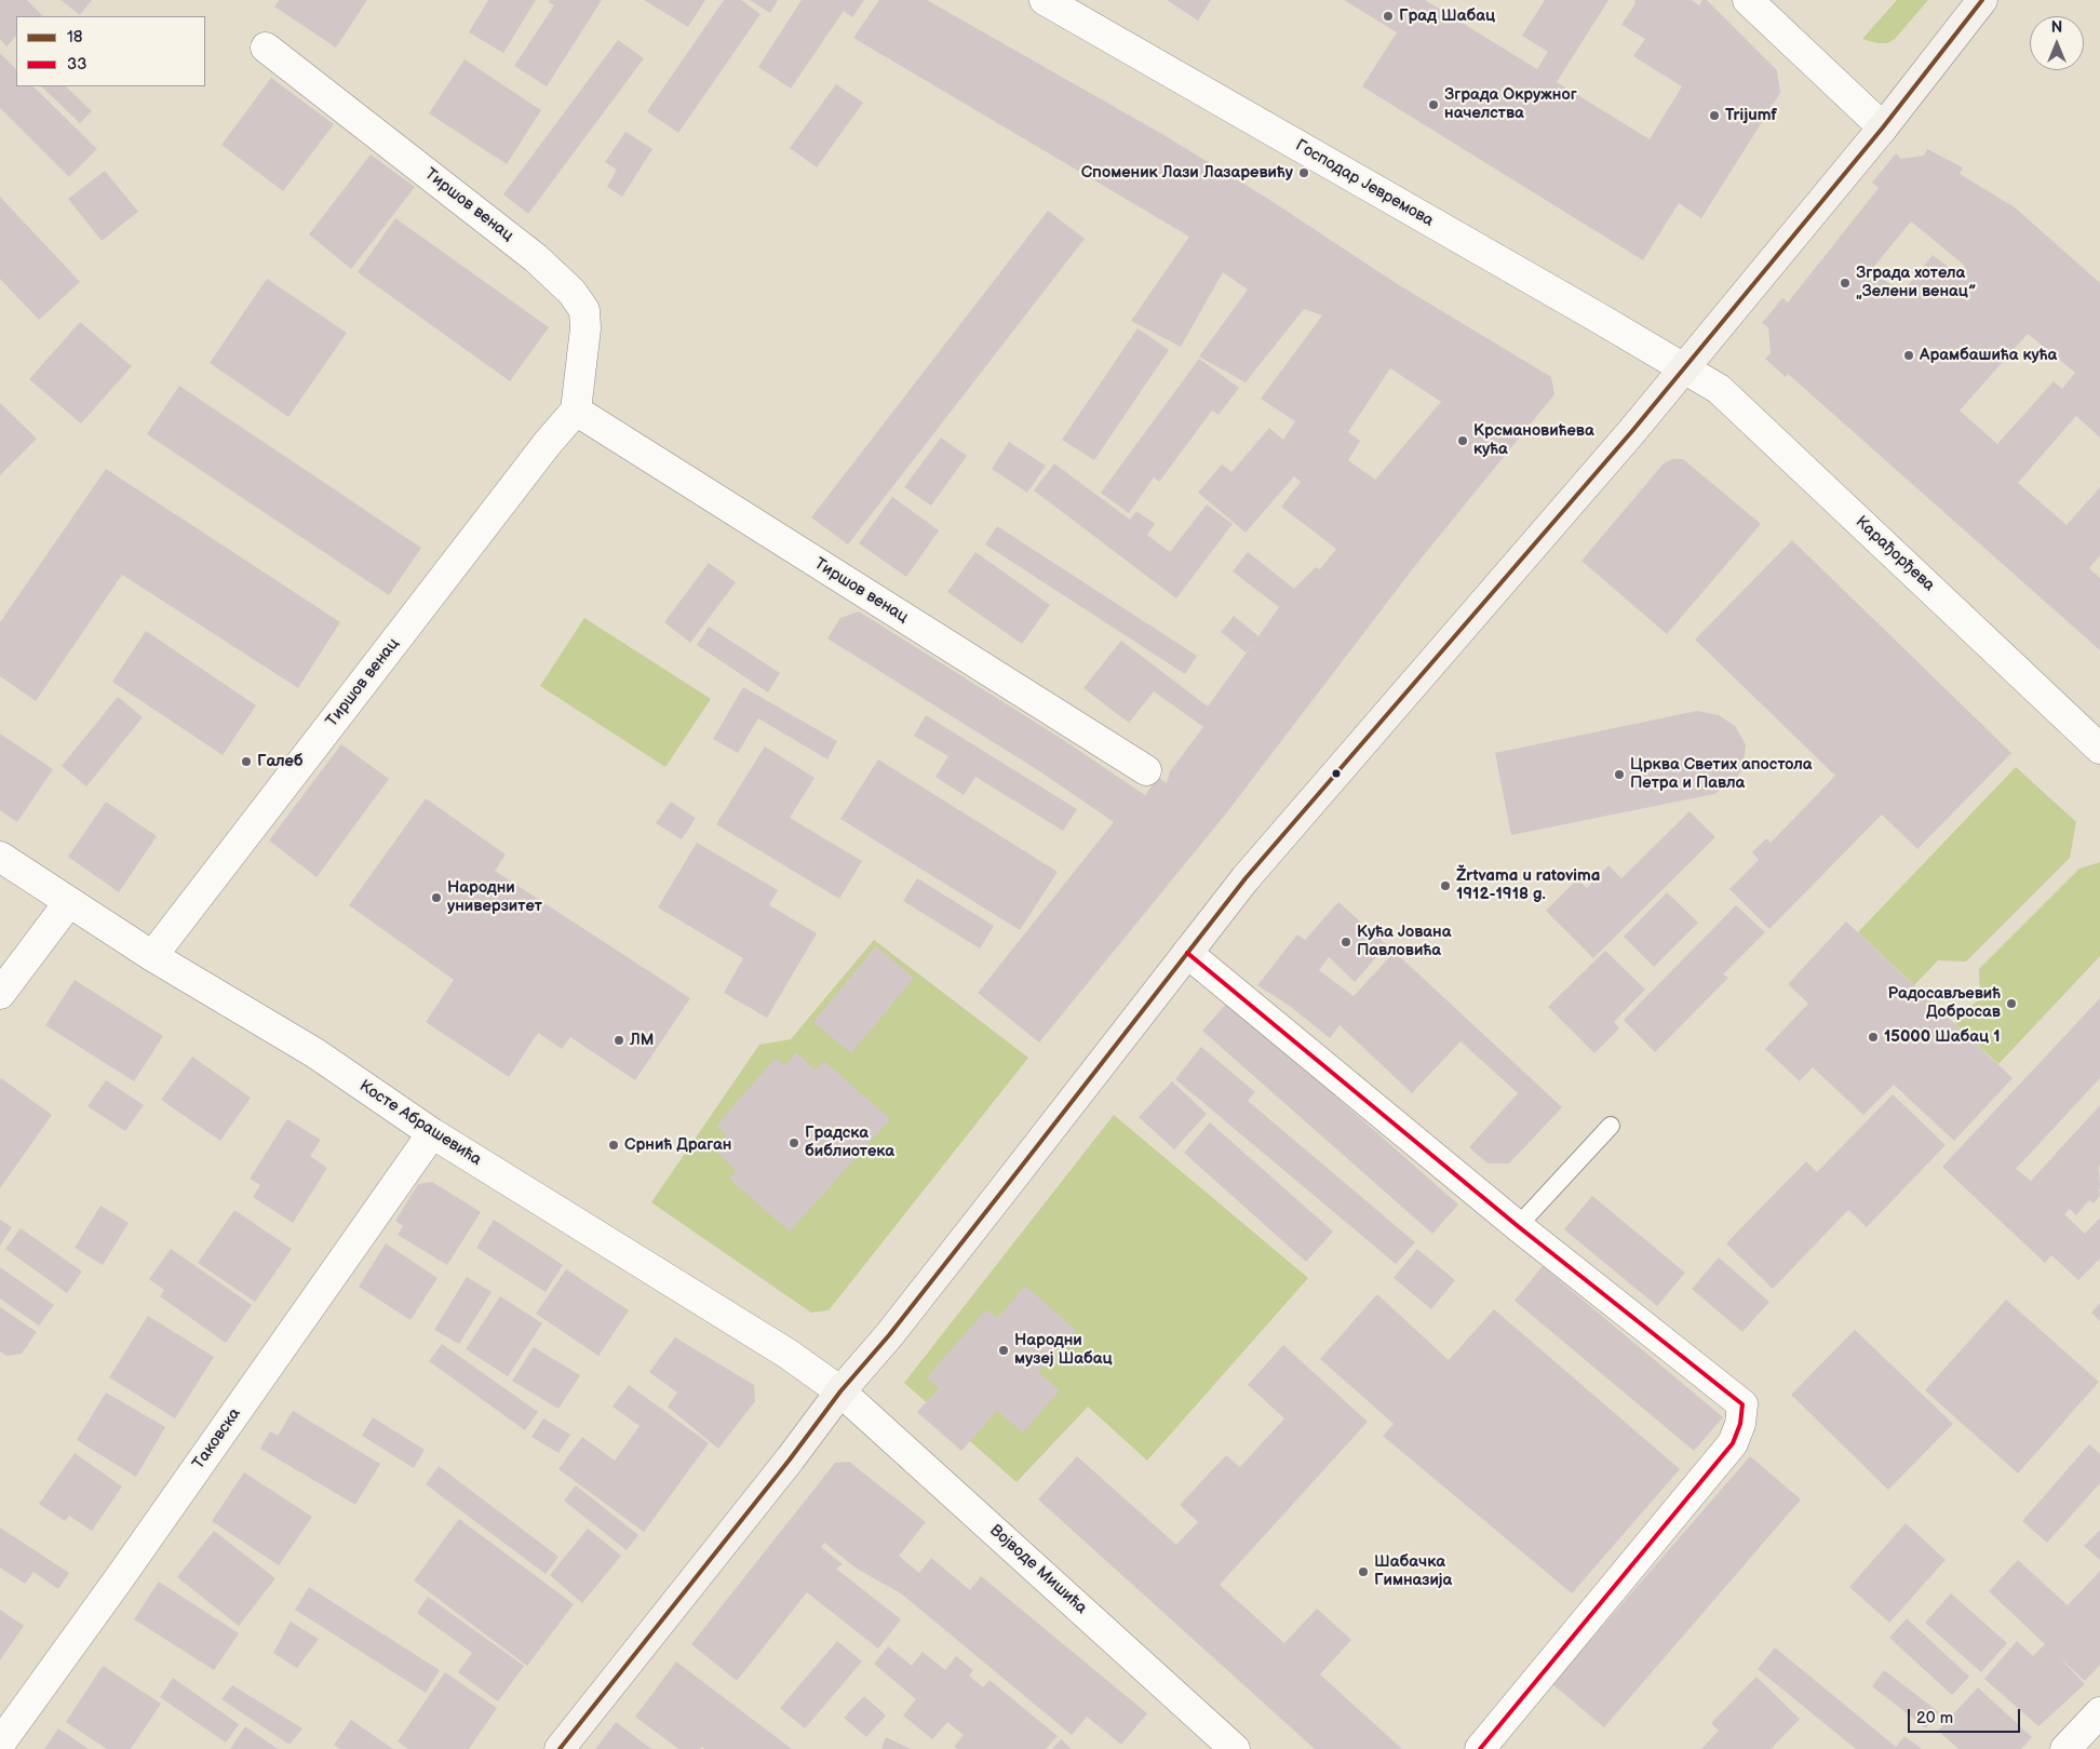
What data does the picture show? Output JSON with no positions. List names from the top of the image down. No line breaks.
{"streets":{"street":["Господар Јевремова","Тиршов венац","Карађорђева","Косте Абрашевића","Таковска","Војводе Мишића"]},"crossings":[["Господар Јевремова","Карађорђева"],["Тиршов венац","Косте Абрашевића"],["Косте Абрашевића","Таковска"],["Косте Абрашевића","Војводе Мишића"]],"places":["Град Шабац","Зграда Окружног начелства","Trijumf","Споменик Лази Лазаревићу","Зграда хотела „Зелени венац”","Арамбашића кућа","Крсмановићева кућа","Галеб","Црква Светих апостола Петра и Павла","Žrtvama u ratovima 1912-1918 g.","Народни универзитет","Кућа Јована Павловића","Радосављевић Добросав","15000 Шабац 1","ЛМ","Градска библиотека","Срнић Драган","Народни музеј Шабац","Шабачка Гимназија"],"lines":["transit line 18","transit line 33"],"legend":["18","33"],"scale_bar":"20 m","north":"top"}
